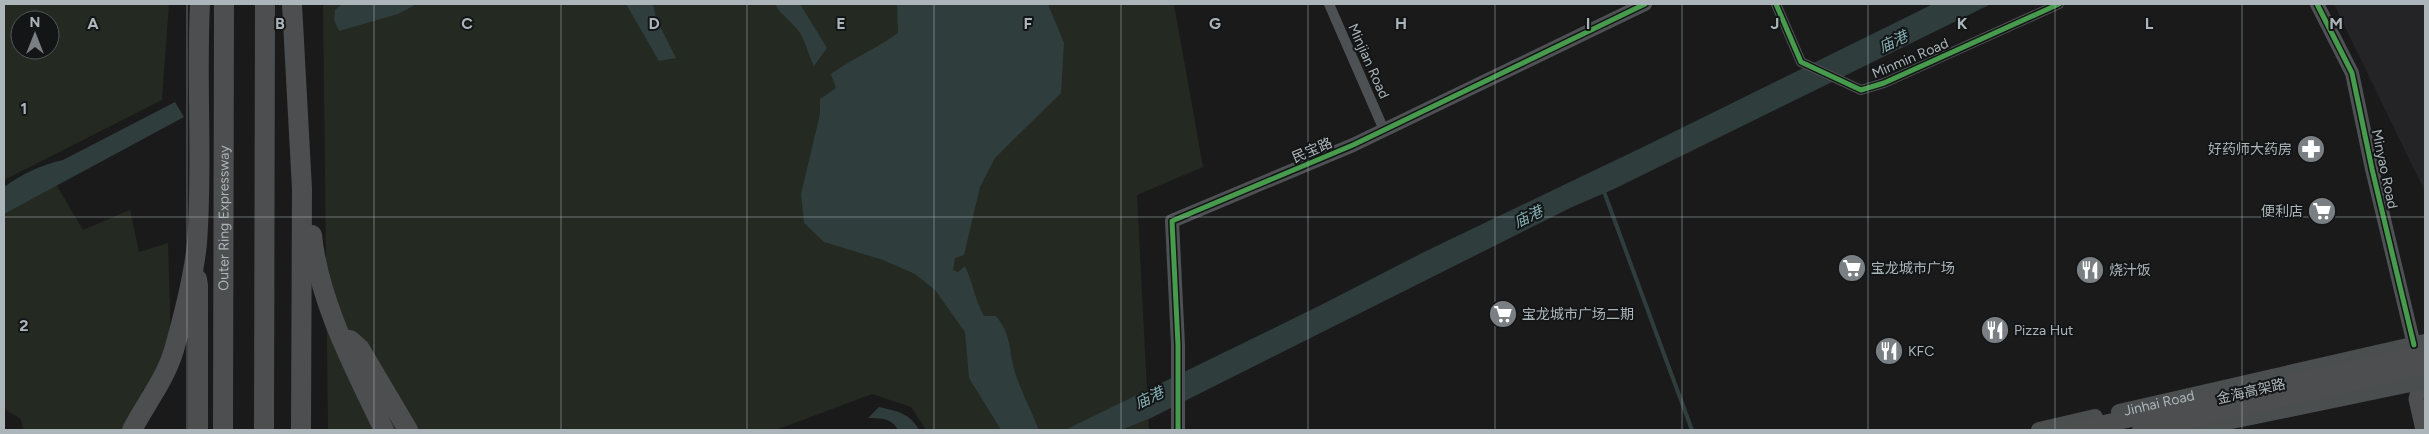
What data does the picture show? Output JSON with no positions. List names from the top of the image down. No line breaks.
{"streets":{"highway":["Outer Ring Expressway","金海高架路"],"main road":["Minyao Road","Jinhai Road"],"street":["Minmin Road","Minjian Road","民宝路"]},"crossings":[["Minjian Road","民宝路"],["Minyao Road","金海高架路"],["Minyao Road","Jinhai Road"],["金海高架路","Jinhai Road"]],"water":["庙港"],"places":{"pharmacy":["好药师大药房"],"supermarket":["便利店","宝龙城市广场","宝龙城市广场二期"],"restaurant":["烧汁饭","Pizza Hut","KFC"]},"north":"top","grid":{"columns":["A","B","C","D","E","F","G","H","I","J","K","L","M"],"rows":["1","2"]}}
